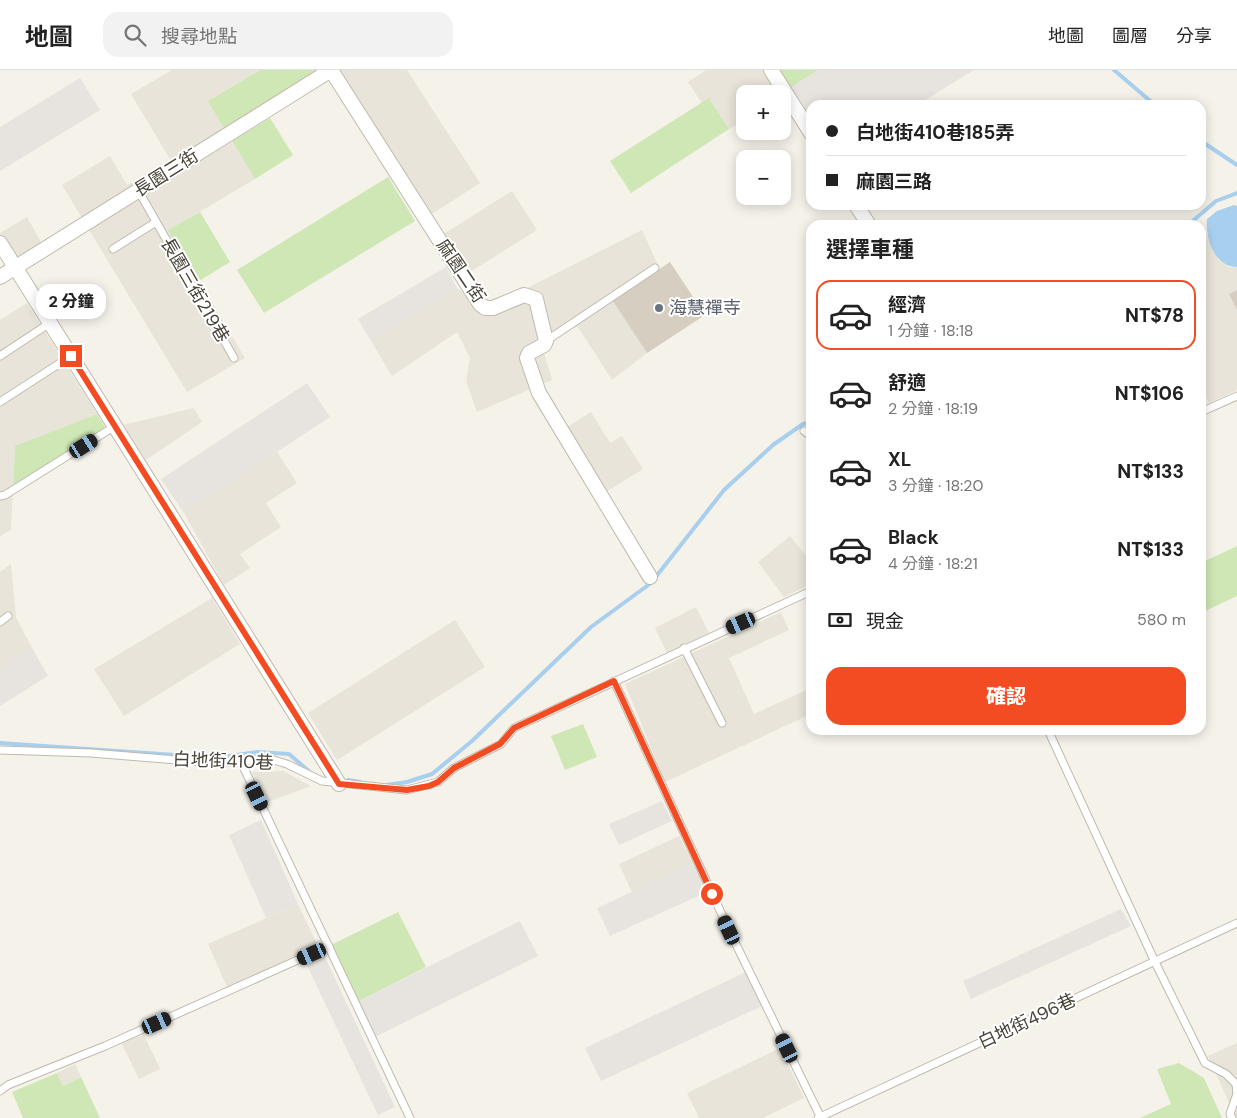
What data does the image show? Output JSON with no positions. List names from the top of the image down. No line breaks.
{"streets":{"street":["長園三街","麻園二街"],"lane":["長園三街219巷","白地街410巷","白地街496巷"]},"crossings":[["長園三街","麻園二街"],["長園三街","長園三街219巷"]],"places":["海慧禪寺"],"page":{"header":"地圖","search":"搜尋地點","nav":["地圖","圖層","分享"],"map_buttons":["+","−"],"banner":["白地街410巷185弄","麻園三路"],"heading":"選擇車種","list":[{"name":"經濟","note":"1 分鐘 · 18:18","value":"NT$78"},{"name":"舒適","note":"2 分鐘 · 18:19","value":"NT$106"},{"name":"XL","note":"3 分鐘 · 18:20","value":"NT$133"},{"name":"Black","note":"4 分鐘 · 18:21","value":"NT$133"}],"bubble":"2 分鐘","pay":["現金","580 m"],"buttons":"確認"}}
